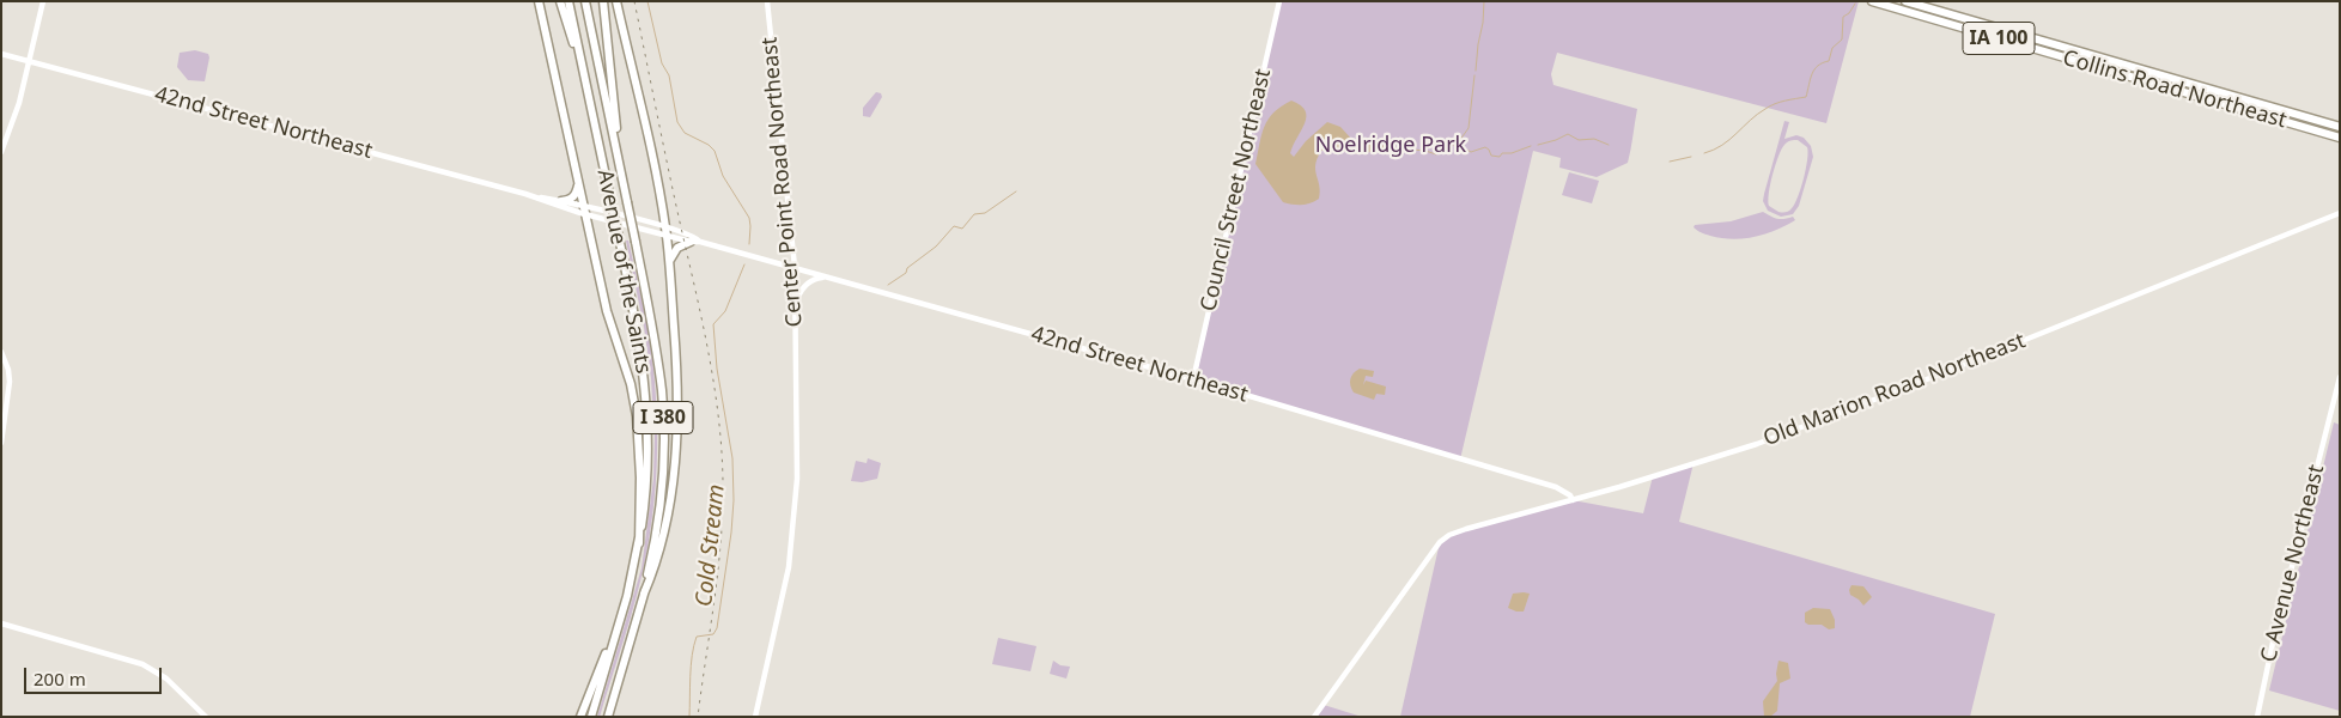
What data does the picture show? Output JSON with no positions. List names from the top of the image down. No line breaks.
{"streets":{"highway":["IA 100","Collins Road Northeast","Avenue of the Saints","I 380"],"main road":["42nd Street Northeast","Center Point Road Northeast","Council Street Northeast","Old Marion Road Northeast","C Avenue Northeast"]},"crossings":[["42nd Street Northeast","Center Point Road Northeast"],["42nd Street Northeast","Council Street Northeast"],["42nd Street Northeast","Old Marion Road Northeast"]],"water":["Cold Stream"],"parks":["Noelridge Park"],"scale_bar":"200 m"}
